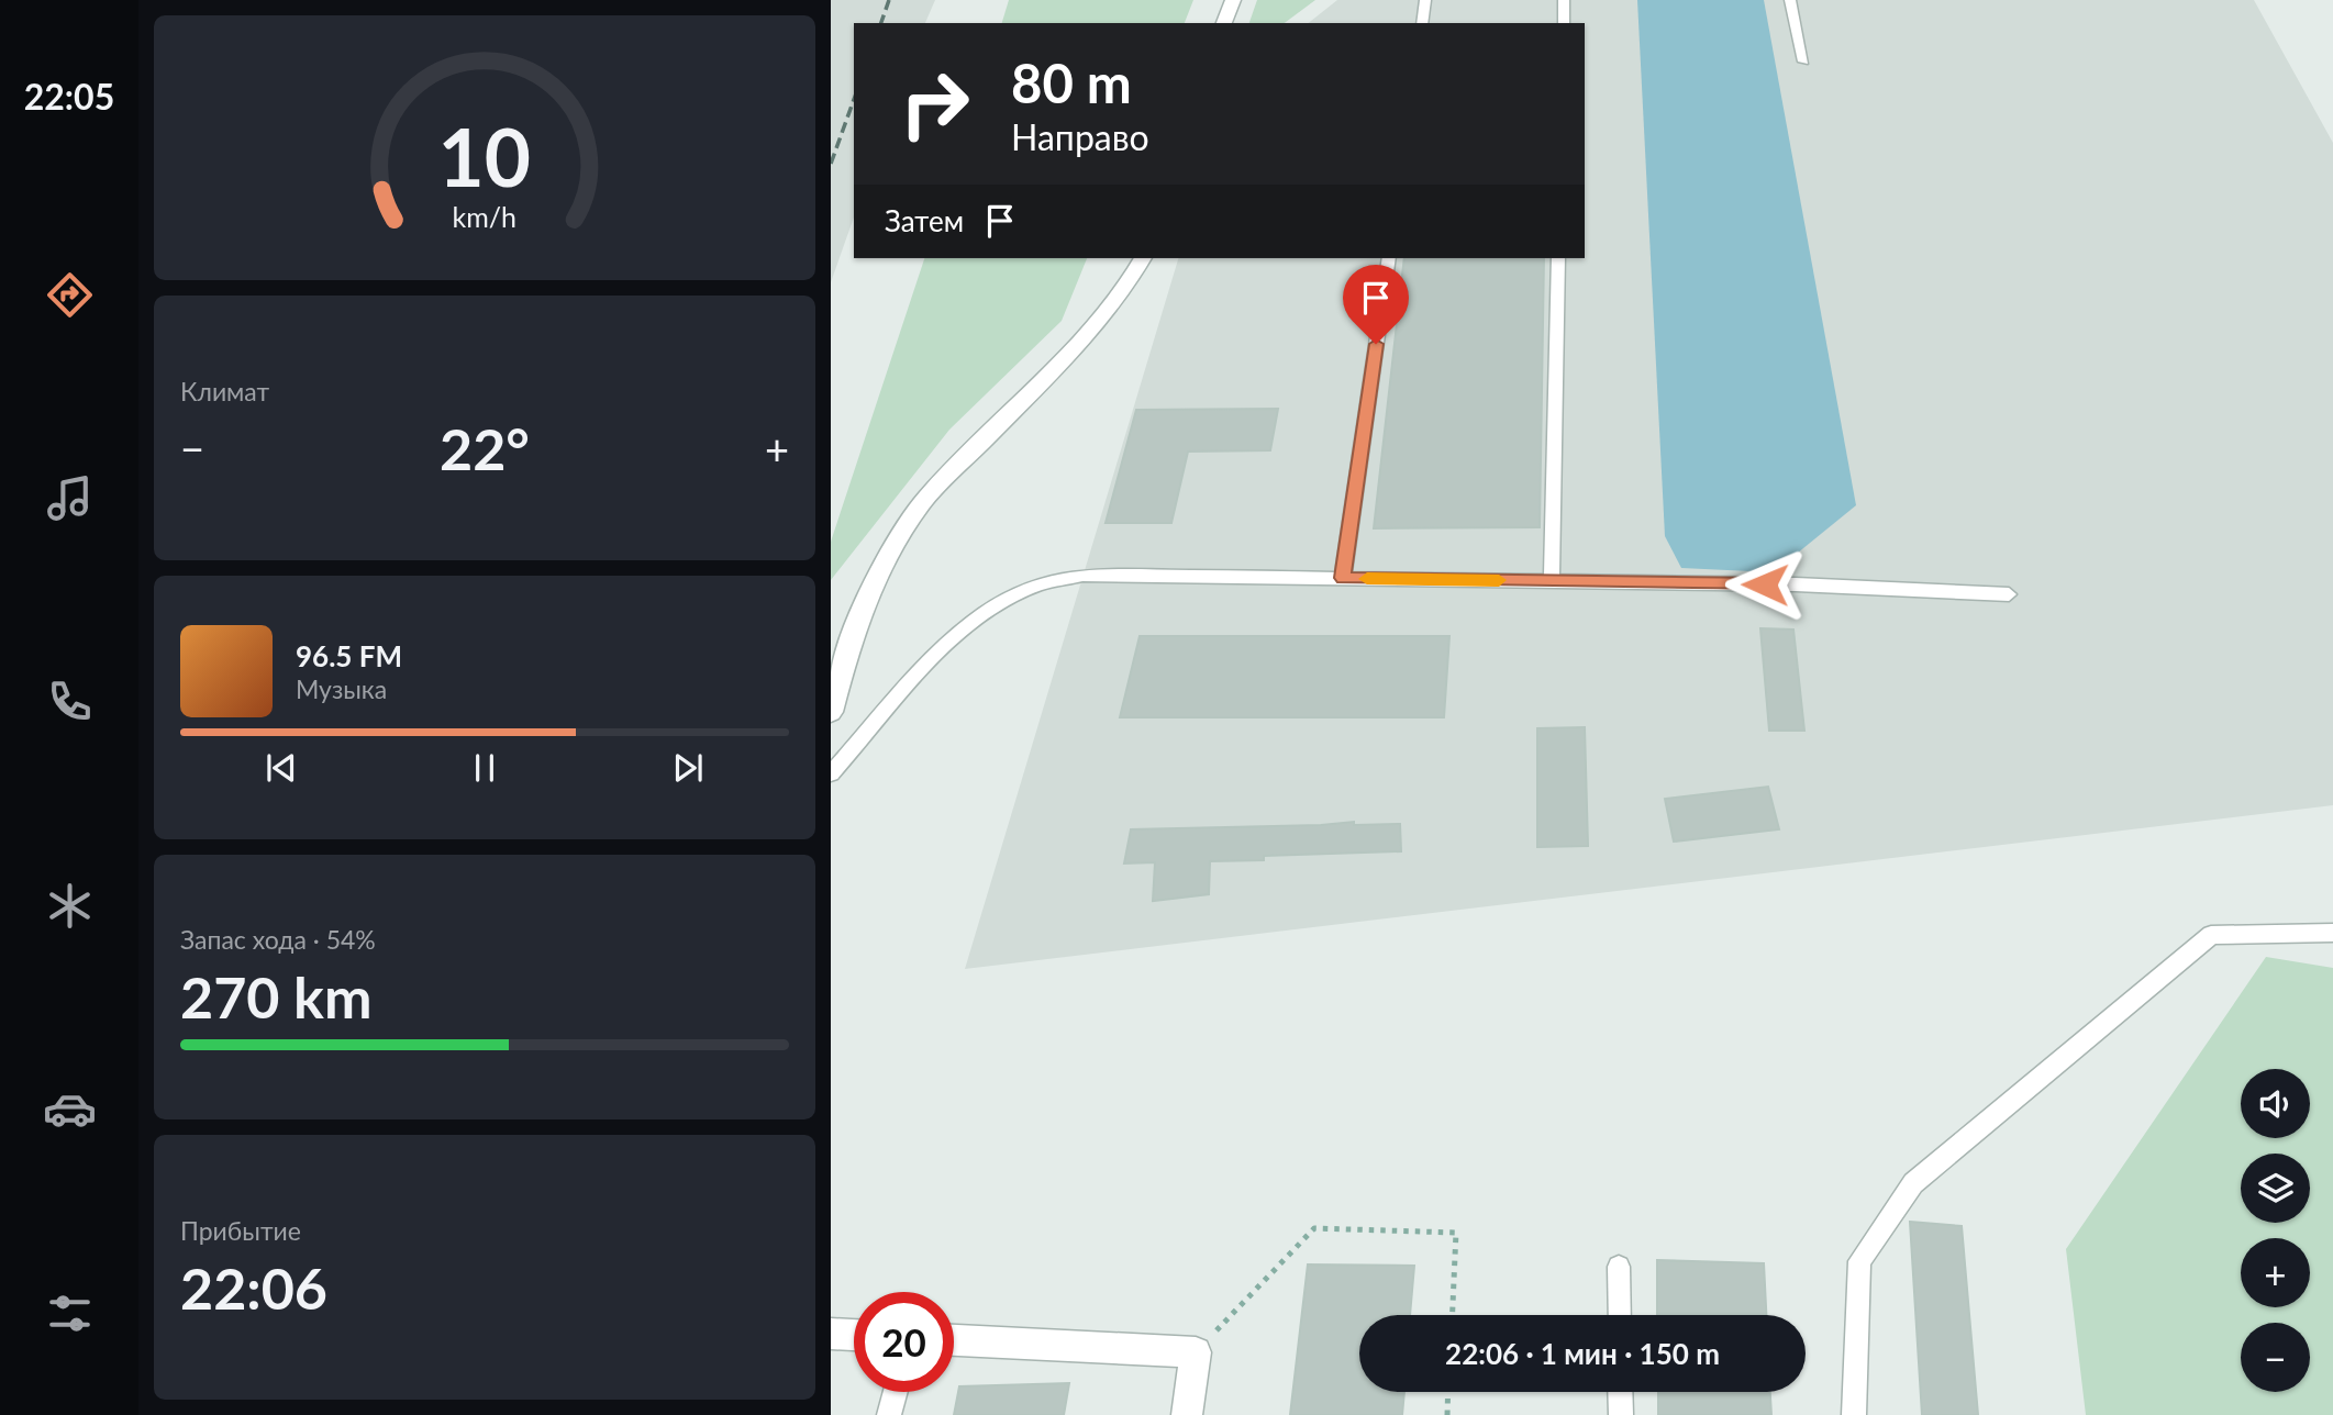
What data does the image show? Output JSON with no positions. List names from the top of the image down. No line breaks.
{"page":{"tabs":"22:05","turn":["80 m","Направо"],"then":"Затем","tile":["Климат",["Запас хода · 54%","270 km"],["Прибытие","22:06"]],"heat":["−","22°","+"],"song":["96.5 FM","Музыка"],"map_buttons":["+","−"],"limit":"20","trip":"22:06 · 1 мин · 150 m","gauge":["10","km/h"]}}
